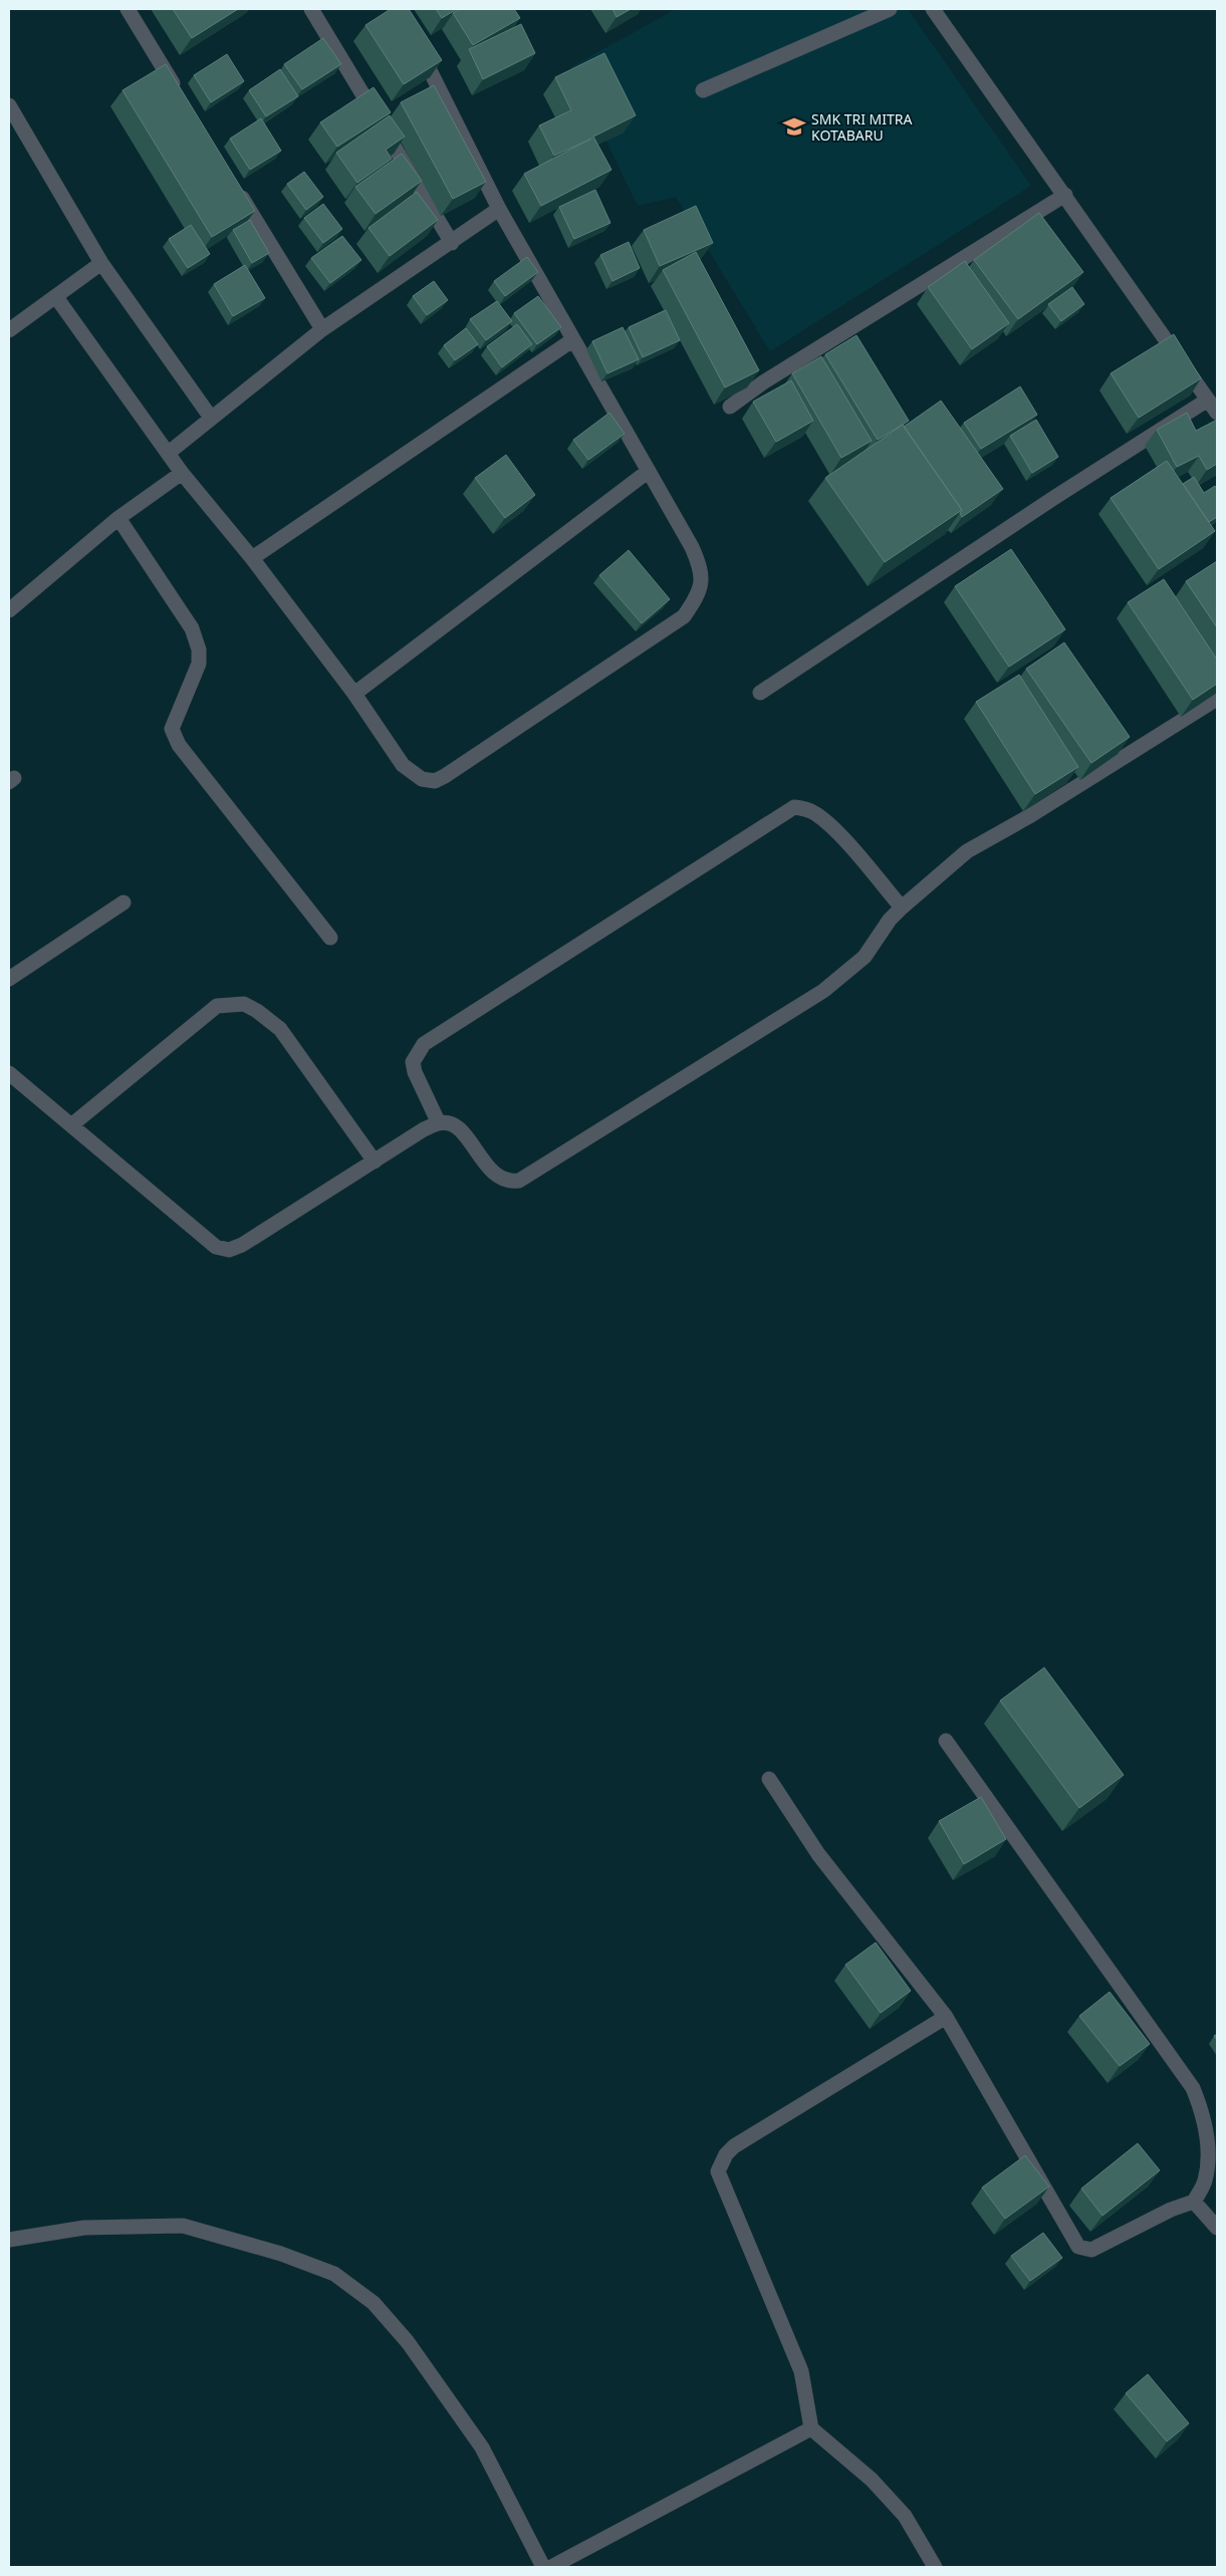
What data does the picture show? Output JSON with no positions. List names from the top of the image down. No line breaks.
{"places":{"school or university":["SMK TRI MITRA KOTABARU"]}}
